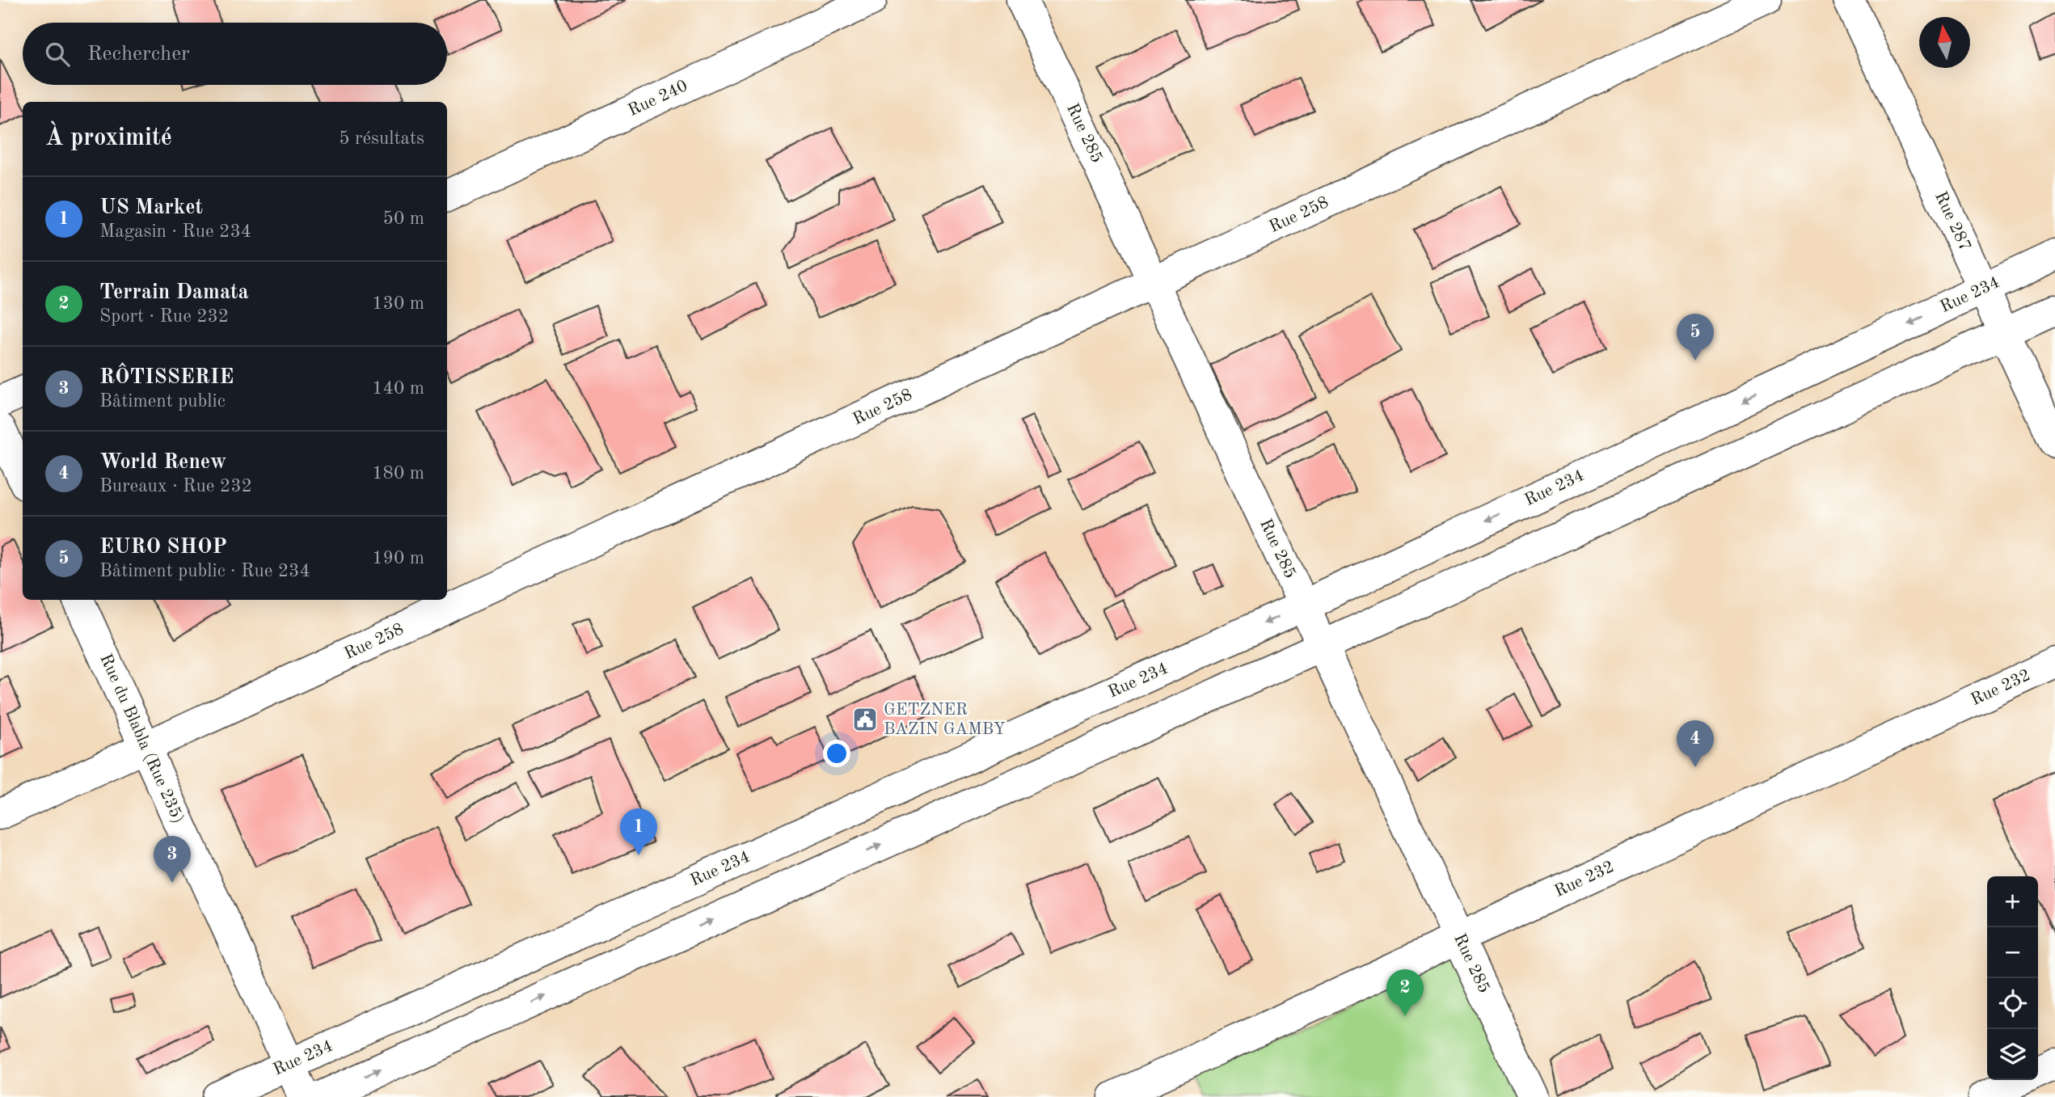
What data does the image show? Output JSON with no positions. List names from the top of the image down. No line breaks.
{"streets":{"street":["Rue 240","Rue 285","Rue 258","Rue 287","Rue 234","Rue 232","Rue du Blabla (Rue 235)"]},"crossings":[["Rue 285","Rue 258"],["Rue 285","Rue 234"],["Rue 285","Rue 232"],["Rue 258","Rue du Blabla (Rue 235)"],["Rue 287","Rue 234"],["Rue 234","Rue du Blabla (Rue 235)"]],"places":{"public building":["GETZNER BAZIN GAMBY"]},"north":"top","page":{"search":"Rechercher","heading":["À proximité","5 résultats"],"list":[{"mark":"1","name":"US Market","note":"Magasin · Rue 234","value":"50 m"},{"mark":"2","name":"Terrain Damata","note":"Sport · Rue 232","value":"130 m"},{"mark":"3","name":"RÔTISSERIE","note":"Bâtiment public","value":"140 m"},{"mark":"4","name":"World Renew","note":"Bureaux · Rue 232","value":"180 m"},{"mark":"5","name":"EURO SHOP","note":"Bâtiment public · Rue 234","value":"190 m"}],"pins":["5","4","1","3","2"],"map_buttons":["+","−"]}}
